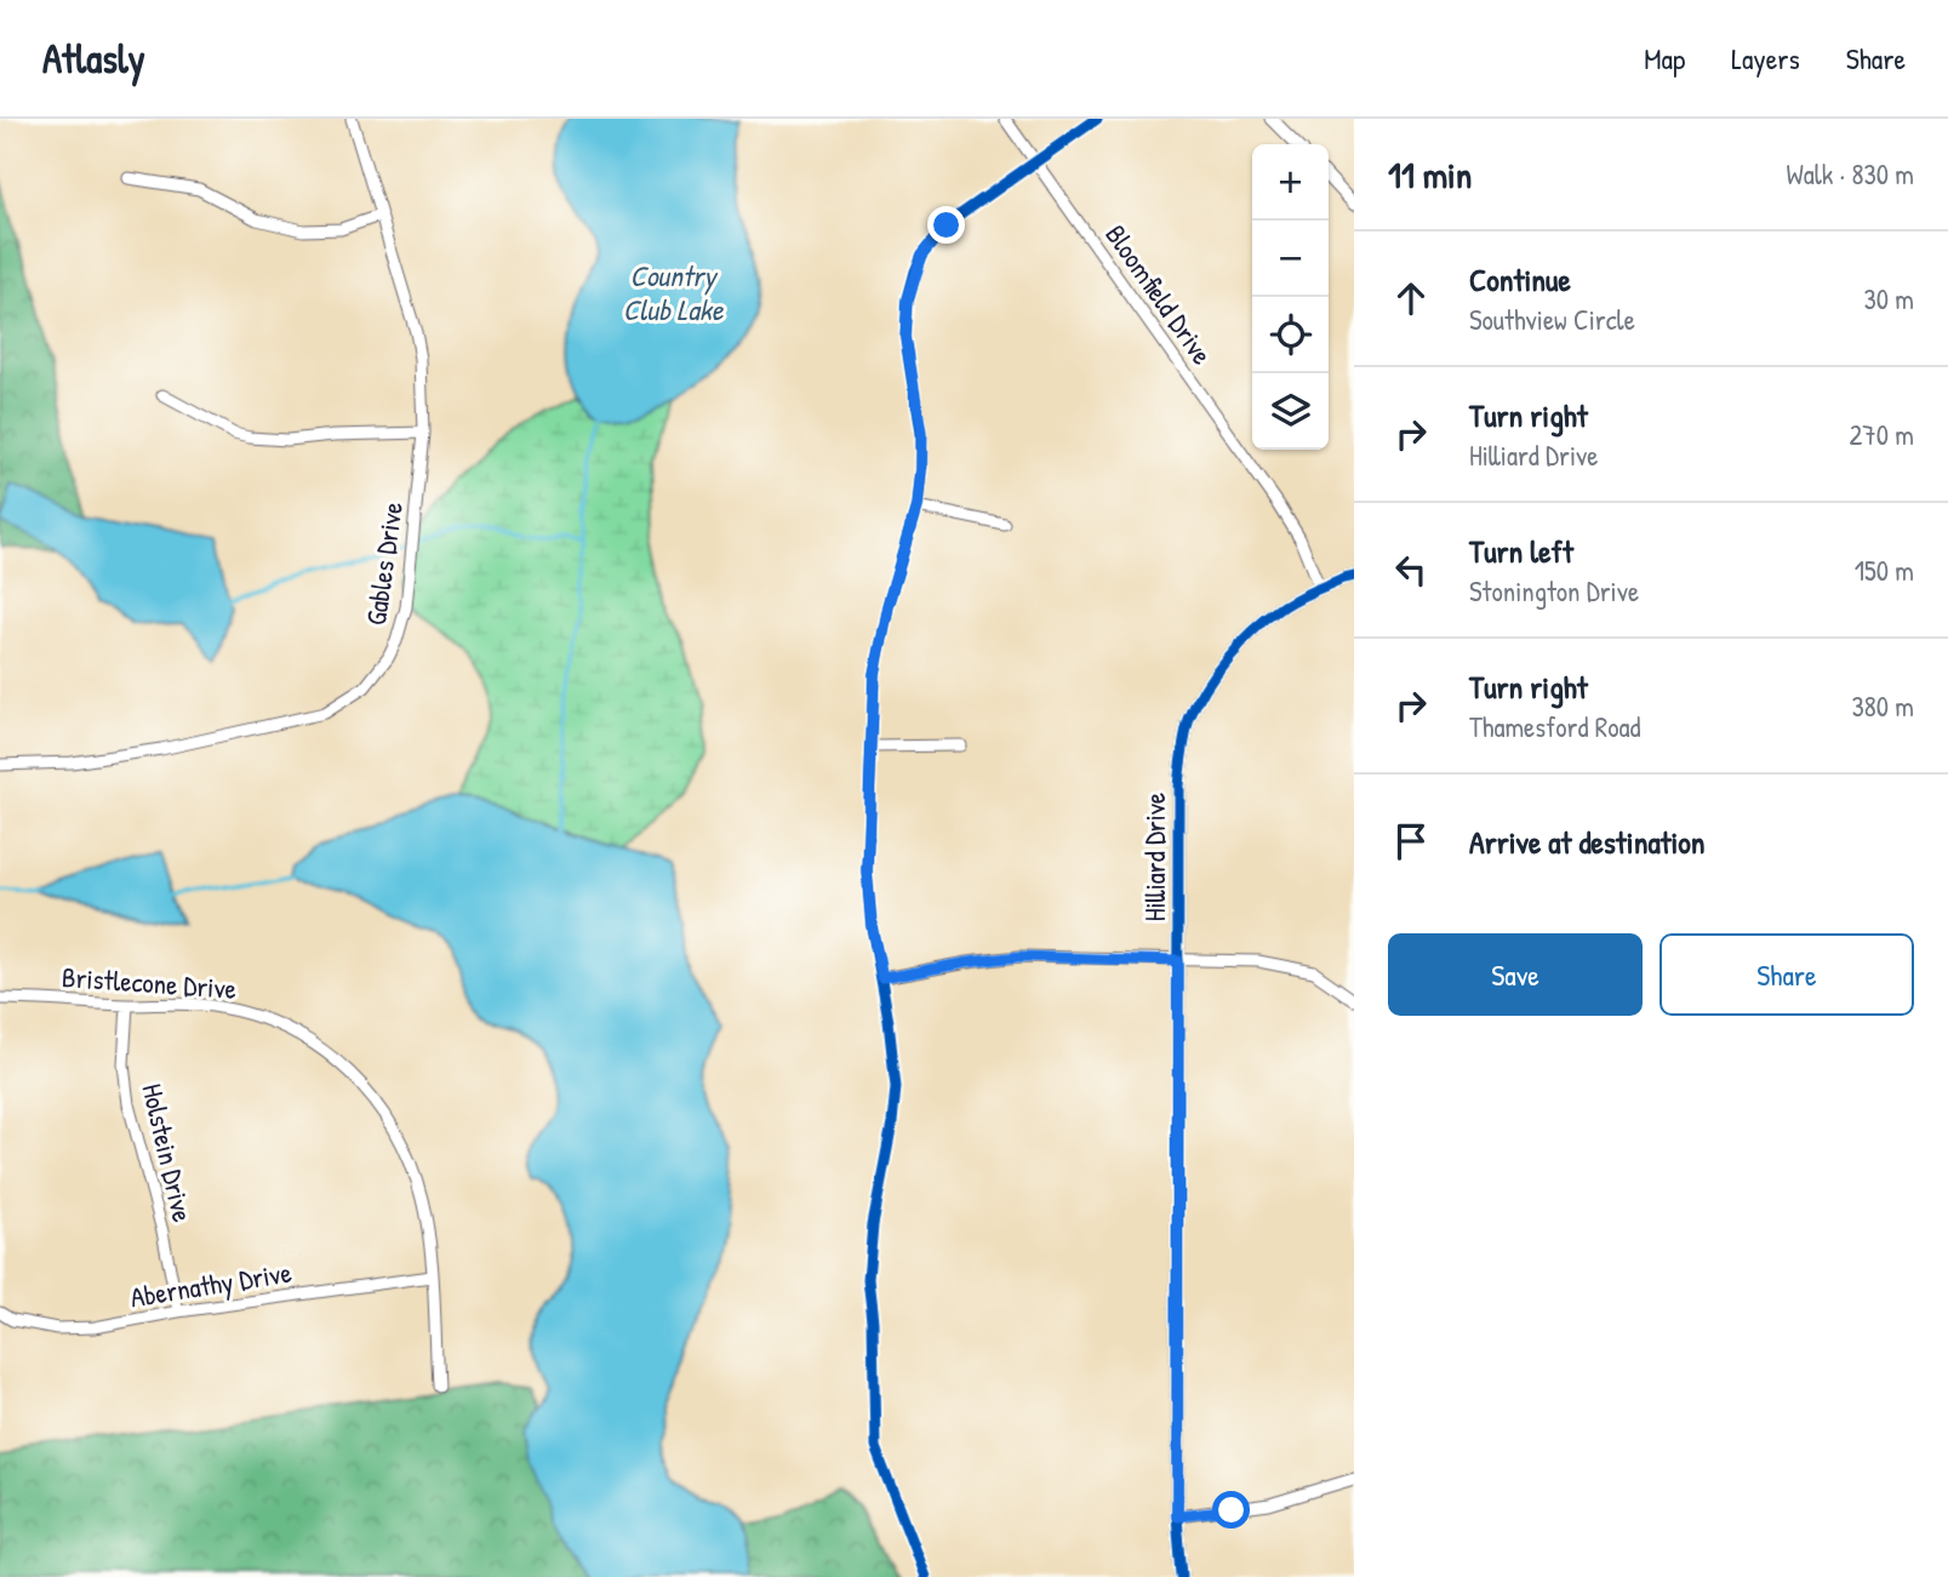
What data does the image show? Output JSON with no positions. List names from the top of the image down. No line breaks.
{"streets":{"street":["Bloomfield Drive","Gables Drive","Hilliard Drive","Bristlecone Drive","Holstein Drive","Abernathy Drive"]},"crossings":[["Bloomfield Drive","Hilliard Drive"],["Bristlecone Drive","Holstein Drive"],["Bristlecone Drive","Abernathy Drive"],["Holstein Drive","Abernathy Drive"]],"water":["Country Club Lake"],"page":{"header":"Atlasly","nav":["Map","Layers","Share"],"heading":["11 min","Walk · 830 m"],"map_buttons":["+","−"],"list":[["Continue","Southview Circle","30 m"],["Turn right","Hilliard Drive","270 m"],["Turn left","Stonington Drive","150 m"],["Turn right","Thamesford Road","380 m"],"Arrive at destination"],"buttons":["Save","Share"]}}
